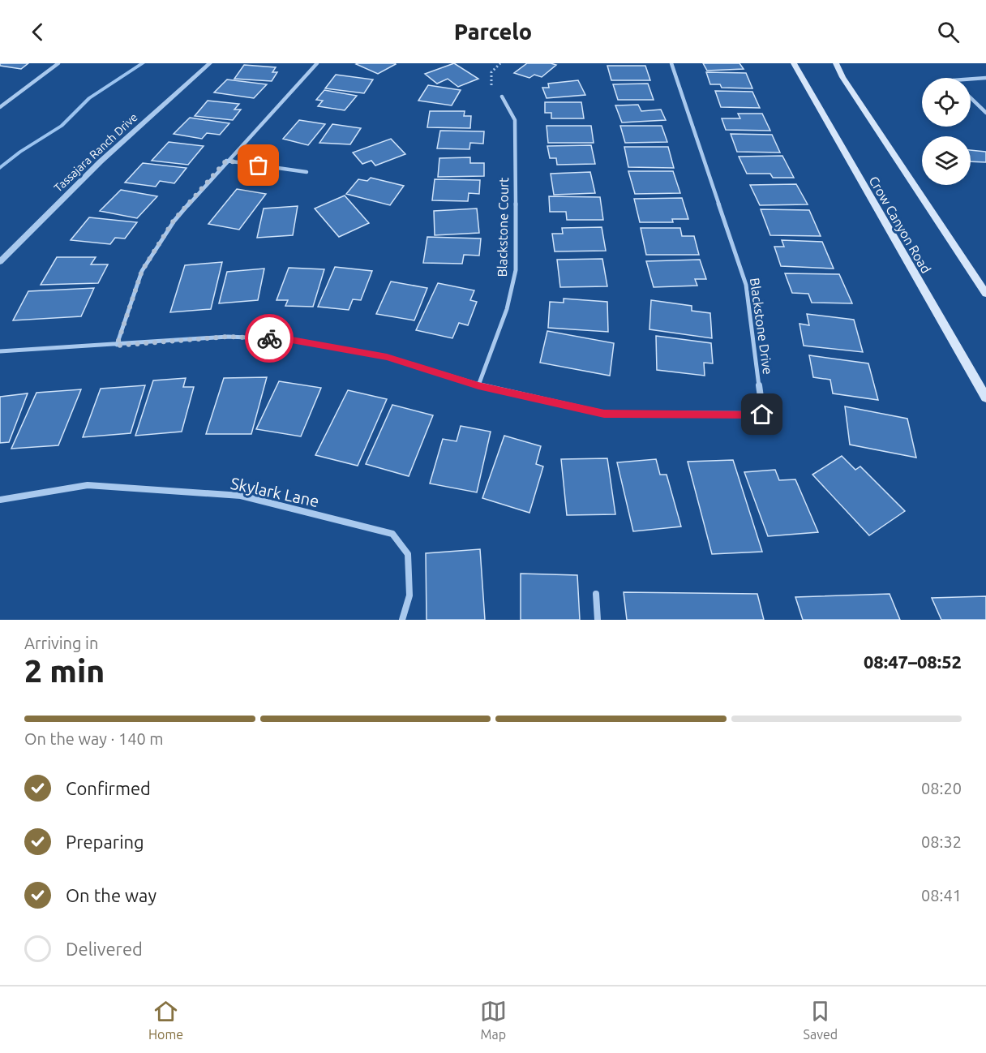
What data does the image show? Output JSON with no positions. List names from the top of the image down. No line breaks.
{"streets":{"main road":["Crow Canyon Road"],"street":["Tassajara Ranch Drive","Blackstone Court","Blackstone Drive","Skylark Lane"]},"crossings":[["Blackstone Court","Blackstone Drive"]],"page":{"header":"Parcelo","heading":["2 min","Arriving in","08:47–08:52"],"bar":"On the way · 140 m","list":[["Confirmed","08:20"],["Preparing","08:32"],["On the way","08:41"],"Delivered"],"tabs":["Home","Map","Saved"]}}
